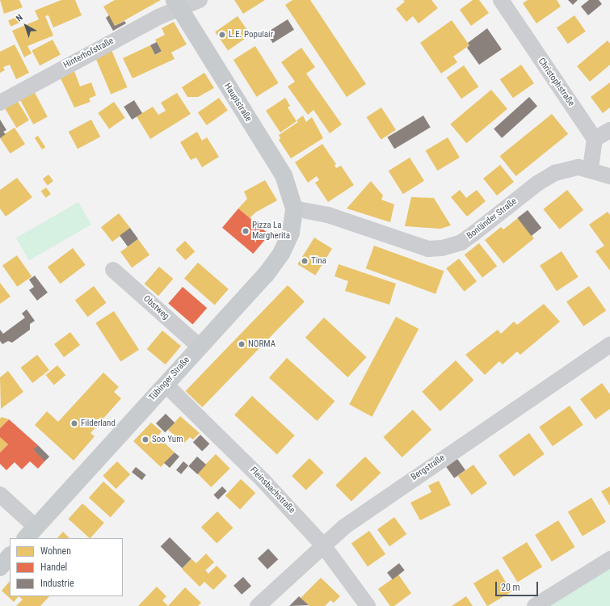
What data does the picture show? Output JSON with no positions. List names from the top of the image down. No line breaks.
{"streets":{"main road":["Hauptstraße","Tübinger Straße"],"street":["Hinterhofstraße","Christophstraße","Bonländer Straße","Obstweg","Bergstraße","Fleinsbachstraße"]},"crossings":[["Hinterhofstraße","Hauptstraße"],["Hauptstraße","Bonländer Straße"],["Hauptstraße","Tübinger Straße"],["Bonländer Straße","Tübinger Straße"],["Obstweg","Tübinger Straße"],["Tübinger Straße","Fleinsbachstraße"],["Bergstraße","Fleinsbachstraße"]],"places":["L.E. Populair","Pizza La Margherita","Tina","NORMA","Filderland","Soo Yum"],"legend":["Wohnen","Handel","Industrie"],"scale_bar":"20 m","north":"top left"}
